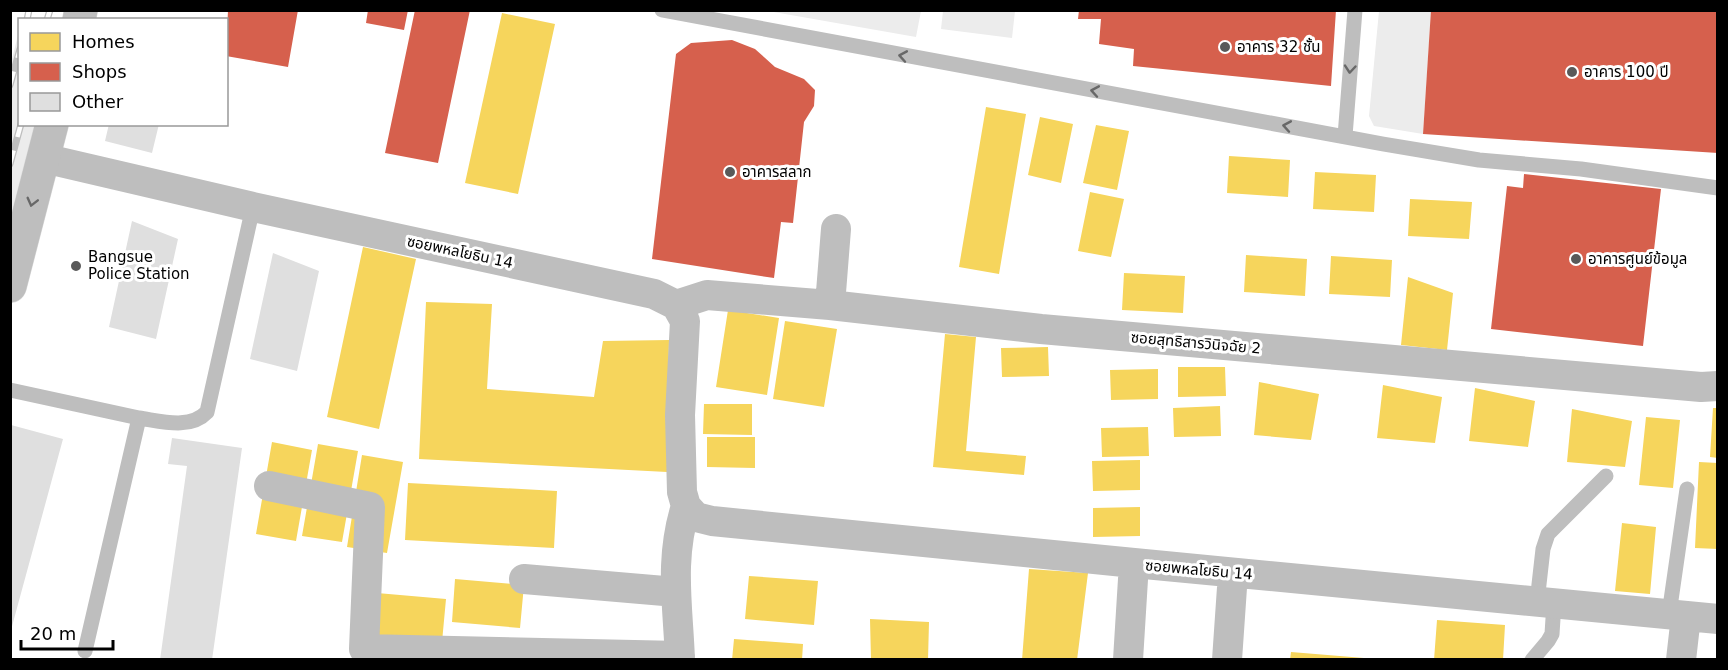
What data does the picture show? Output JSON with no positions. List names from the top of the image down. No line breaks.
{"streets":{"street":["ซอยพหลโยธิน 14","ซอยสุทธิสารวินิจฉัย 2"]},"crossings":[["ซอยพหลโยธิน 14","ซอยสุทธิสารวินิจฉัย 2"]],"places":["อาคาร 32 ชั้น","อาคาร 100 ปี","อาคารสลาก","อาคารศูนย์ข้อมูล","Bangsue Police Station"],"legend":["Homes","Shops","Other"],"scale_bar":"20 m"}
